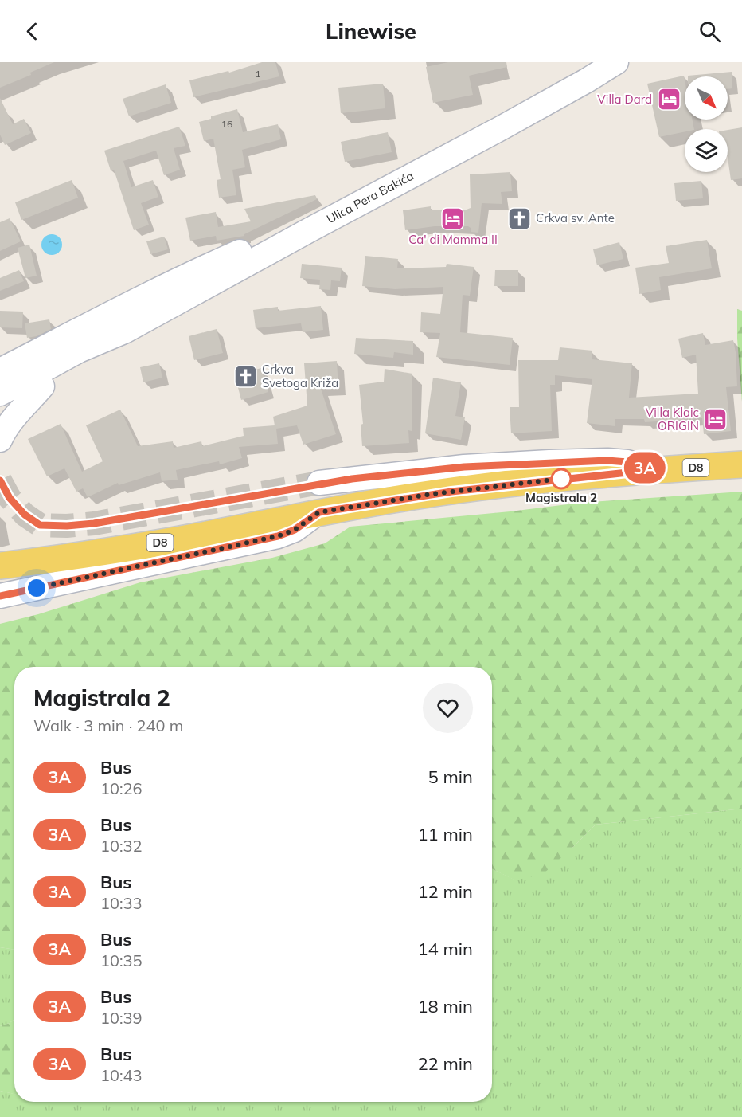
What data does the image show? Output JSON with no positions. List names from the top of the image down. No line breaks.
{"streets":{"main road":["Ulica Pera Bakića","D8"]},"places":{"hotel":["Villa Dard","Ca' di Mamma II","Villa Klaic ORIGIN"],"church":["Crkva sv. Ante","Crkva Svetoga Križa"],"other":["Magistrala 2"]},"lines":["bus line 3A"],"house_numbers":["1","16"],"north":"bottom right","page":{"header":"Linewise","on_map":"3A","heading":["Magistrala 2","Walk · 3 min · 240 m"],"list":[{"mark":"3A","name":"Bus","note":"10:26","value":"5 min"},{"mark":"3A","name":"Bus","note":"10:32","value":"11 min"},{"mark":"3A","name":"Bus","note":"10:33","value":"12 min"},{"mark":"3A","name":"Bus","note":"10:35","value":"14 min"},{"mark":"3A","name":"Bus","note":"10:39","value":"18 min"},{"mark":"3A","name":"Bus","note":"10:43","value":"22 min"}]}}
